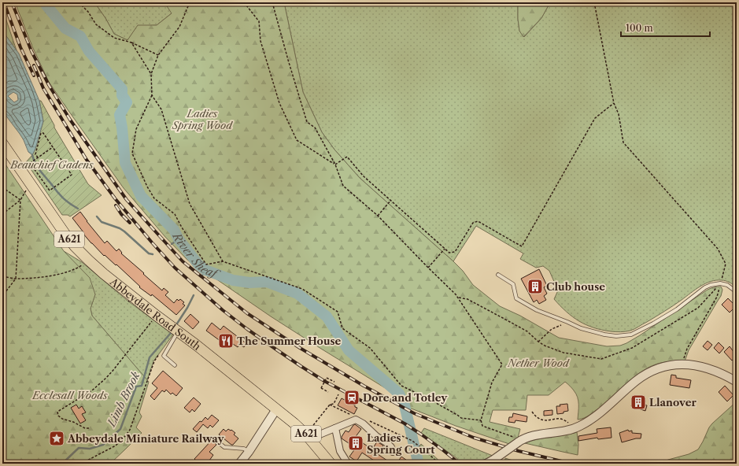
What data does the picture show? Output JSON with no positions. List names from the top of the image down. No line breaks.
{"streets":{"main road":["A621","Abbeydale Road South"]},"water":["River Sheaf","Limb Brook"],"parks":["Ladies Spring Wood","Beauchief Gadens","Nether Wood","Ecclesall Woods"],"places":{"building":["Club house","Llanover","Ladies Spring Court"],"restaurant":["The Summer House"],"station":["Dore and Totley"],"place":["Abbeydale Miniature Railway"]},"scale_bar":"100 m"}
